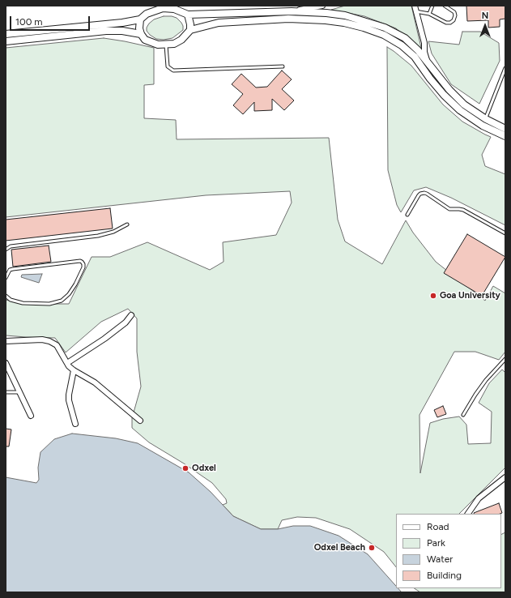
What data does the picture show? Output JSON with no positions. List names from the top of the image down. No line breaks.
{"places":["Goa University","Odxel","Odxel Beach"],"legend":["Road","Park","Water","Building"],"scale_bar":"100 m","north":"top"}
